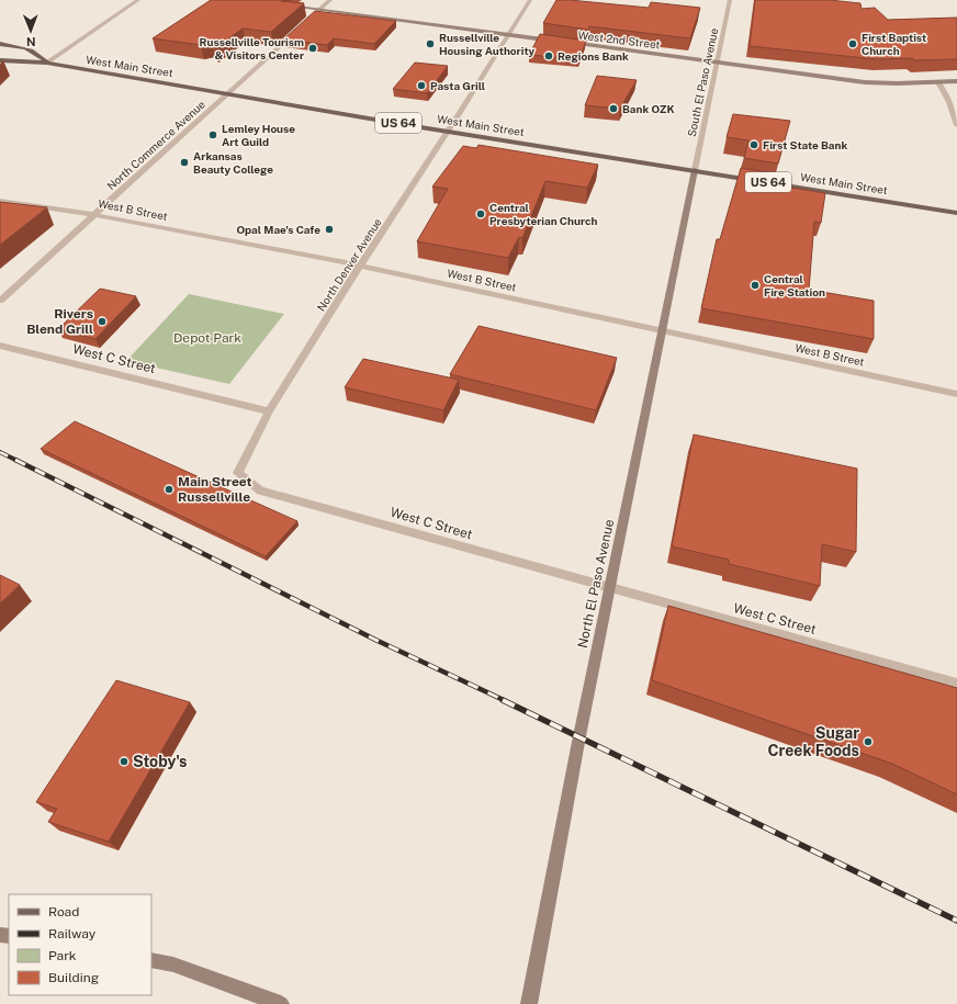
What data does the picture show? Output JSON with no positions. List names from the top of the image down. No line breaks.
{"streets":{"main road":["West Main Street","US 64"],"street":["West 2nd Street","South El Paso Avenue","North Commerce Avenue","West B Street","North Denver Avenue","West C Street","North El Paso Avenue"]},"crossings":[["West 2nd Street","South El Paso Avenue"],["West 2nd Street","North Denver Avenue"],["West Main Street","South El Paso Avenue"],["West Main Street","North Commerce Avenue"],["West Main Street","North Denver Avenue"],["West Main Street","North El Paso Avenue"],["South El Paso Avenue","North El Paso Avenue"],["North Commerce Avenue","West B Street"],["West B Street","North Denver Avenue"],["West B Street","North El Paso Avenue"],["North Denver Avenue","West C Street"],["West C Street","North El Paso Avenue"]],"parks":["Depot Park"],"places":["Russellville Housing Authority","First Baptist Church","Russellville Tourism & Visitors Center","Regions Bank","Pasta Grill","Bank OZK","Lemley House Art Guild","First State Bank","Arkansas Beauty College","Central Presbyterian Church","Opal Mae's Cafe","Central Fire Station","Rivers Blend Grill","Main Street Russellville","Sugar Creek Foods","Stoby's"],"legend":["Road","Railway","Park","Building"],"north":"bottom"}
